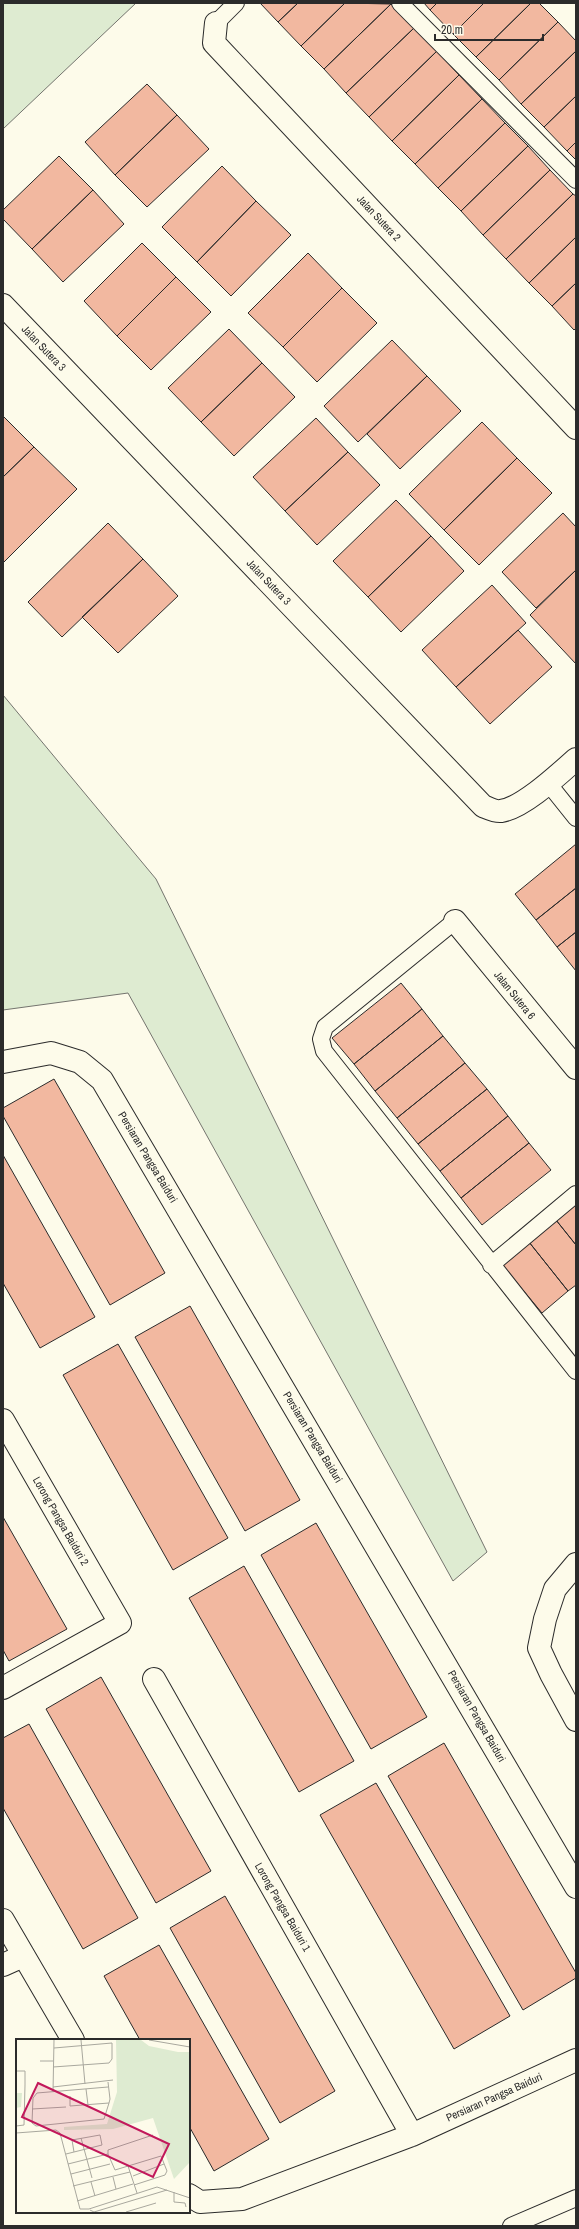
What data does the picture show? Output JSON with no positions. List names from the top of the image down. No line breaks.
{"streets":{"street":["Jalan Sutera 2","Jalan Sutera 3","Jalan Sutera 6","Persiaran Pangsa Baiduri","Lorong Pangsa Baiduri 2","Lorong Pangsa Baiduri 1"]},"crossings":[["Persiaran Pangsa Baiduri","Lorong Pangsa Baiduri 1"]],"scale_bar":"20 m"}
